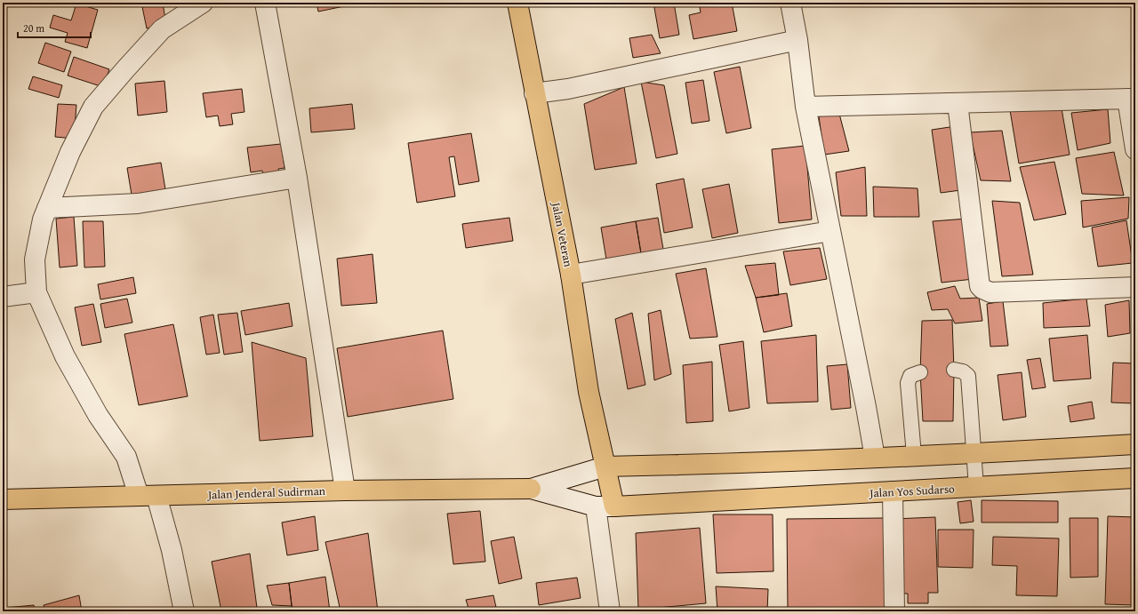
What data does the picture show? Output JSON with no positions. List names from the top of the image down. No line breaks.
{"streets":{"main road":["Jalan Veteran","Jalan Yos Sudarso","Jalan Jenderal Sudirman"]},"crossings":[["Jalan Veteran","Jalan Yos Sudarso"]],"scale_bar":"20 m"}
